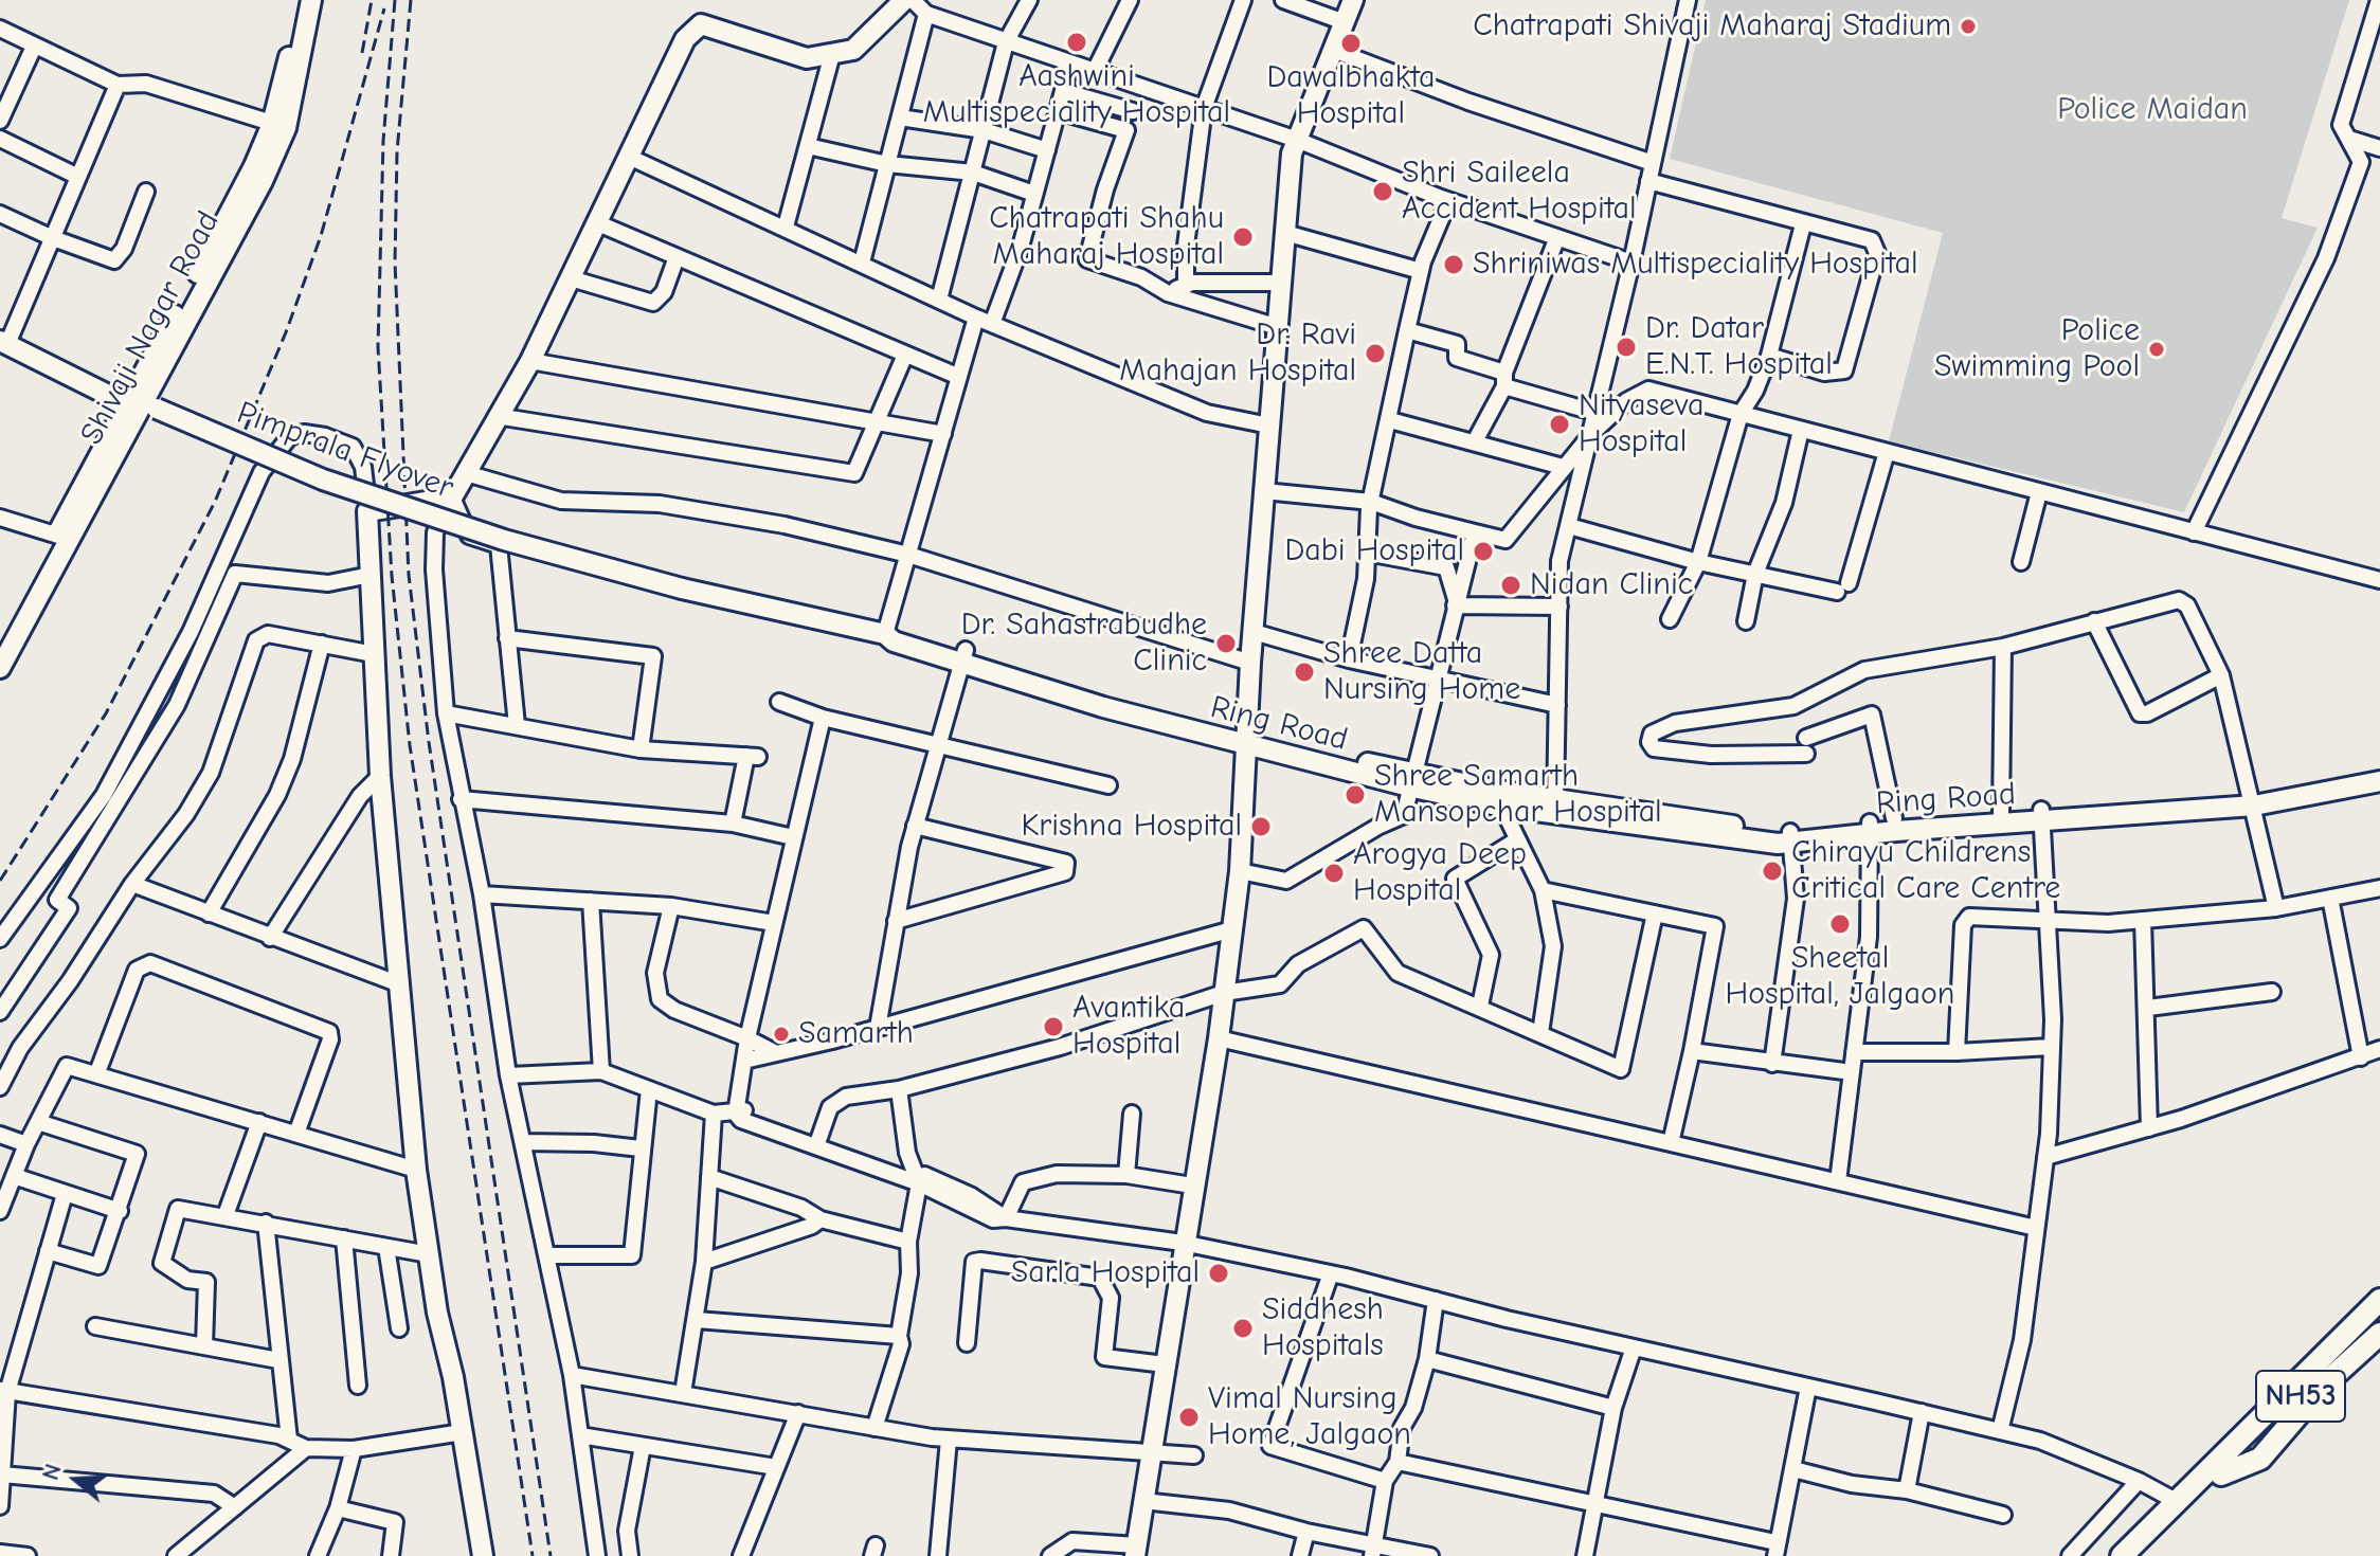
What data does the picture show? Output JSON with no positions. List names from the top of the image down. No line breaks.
{"streets":{"highway":["NH53"],"main road":["Shivaji Nagar Road","Pimprala Flyover","Ring Road"]},"crossings":[["Shivaji Nagar Road","Pimprala Flyover"],["Pimprala Flyover","Ring Road"]],"parks":["Police Maidan"],"places":["Chatrapati Shivaji Maharaj Stadium","Aashwini Multispeciality Hospital","Dawalbhakta Hospital","Shri Saileela Accident Hospital","Chatrapati Shahu Maharaj Hospital","Shriniwas Multispeciality Hospital","Dr. Datar E.N.T. Hospital","Police Swimming Pool","Dr. Ravi Mahajan Hospital","Nityaseva Hospital","Dabi Hospital","Nidan Clinic","Dr. Sahastrabudhe Clinic","Shree Datta Nursing Home","Shree Samarth Mansopchar Hospital","Krishna Hospital","Chirayu Childrens Critical Care Centre","Arogya Deep Hospital","Sheetal Hospital, Jalgaon","Avantika Hospital","Samarth","Sarla Hospital","Siddhesh Hospitals","Vimal Nursing Home, Jalgaon"],"north":"left"}
